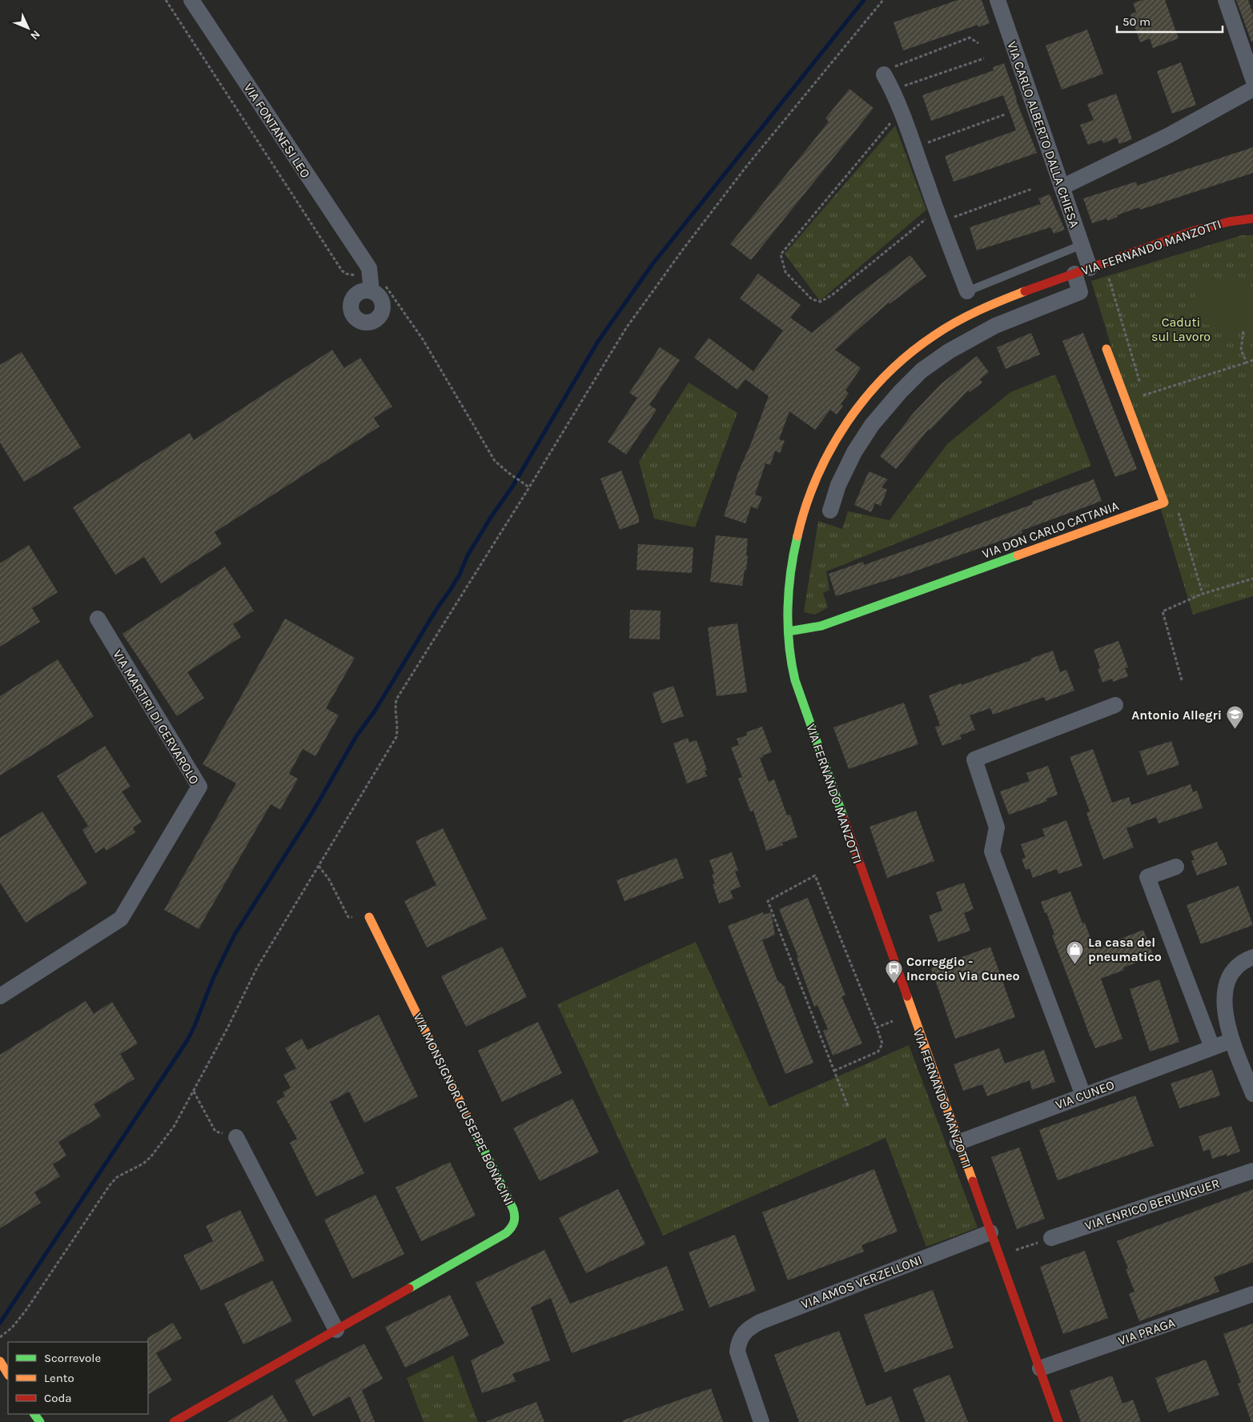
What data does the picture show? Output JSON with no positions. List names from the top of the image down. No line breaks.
{"streets":{"street":["VIA FONTANESI LEO","VIA CARLO ALBERTO DALLA CHIESA","VIA FERNANDO MANZOTTI","VIA DON CARLO CATTANIA","VIA MARTIRI DI CERVAROLO","VIA CUNEO","VIA MONSIGNOR GIUSEPPE BONACINI","VIA ENRICO BERLINGUER","VIA AMOS VERZELLONI","VIA PRAGA"]},"crossings":[["VIA CARLO ALBERTO DALLA CHIESA","VIA FERNANDO MANZOTTI"],["VIA FERNANDO MANZOTTI","VIA DON CARLO CATTANIA"],["VIA FERNANDO MANZOTTI","VIA CUNEO"],["VIA FERNANDO MANZOTTI","VIA AMOS VERZELLONI"],["VIA FERNANDO MANZOTTI","VIA PRAGA"]],"parks":["Caduti sul Lavoro"],"places":{"school or university":["Antonio Allegri"],"shop":["La casa del pneumatico"],"bus stop":["Correggio - Incrocio Via Cuneo"]},"legend":["Scorrevole","Lento","Coda"],"scale_bar":"50 m","north":"bottom right"}
